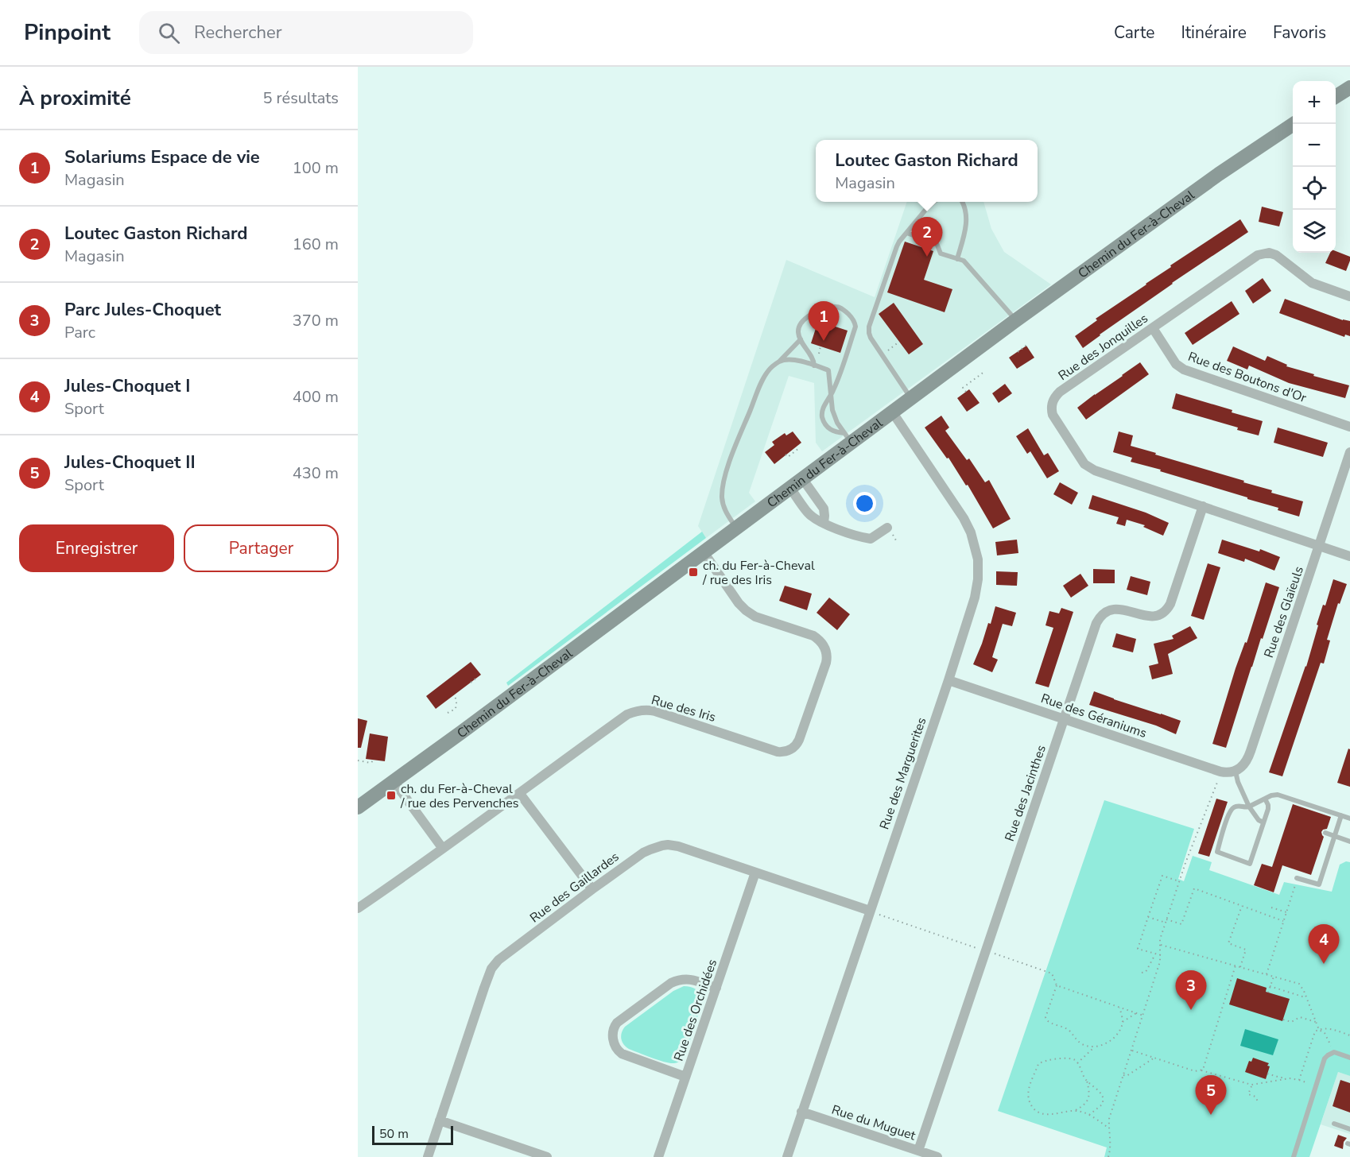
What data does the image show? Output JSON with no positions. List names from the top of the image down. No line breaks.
{"streets":{"street":["Chemin du Fer-à-Cheval","Rue des Jonquilles","Rue des Boutons d'Or","Rue des Glaïeuls","Rue des Iris","Rue des Géraniums","Rue des Marguerites","Rue des Jacinthes","Rue des Gaillardes","Rue des Orchidées","Rue du Muguet"]},"crossings":[["Chemin du Fer-à-Cheval","Rue des Iris"],["Chemin du Fer-à-Cheval","Rue des Marguerites"],["Rue des Jonquilles","Rue des Boutons d'Or"],["Rue des Jonquilles","Rue des Glaïeuls"],["Rue des Jonquilles","Rue des Jacinthes"],["Rue des Glaïeuls","Rue des Géraniums"],["Rue des Géraniums","Rue des Marguerites"],["Rue des Géraniums","Rue des Jacinthes"],["Rue des Marguerites","Rue des Gaillardes"],["Rue des Marguerites","Rue du Muguet"],["Rue des Jacinthes","Rue du Muguet"],["Rue des Gaillardes","Rue des Orchidées"]],"places":{"transit":["ch. du Fer-à-Cheval / rue des Iris","ch. du Fer-à-Cheval / rue des Pervenches"]},"scale_bar":"50 m","page":{"header":"Pinpoint","search":"Rechercher","nav":["Carte","Itinéraire","Favoris"],"heading":["À proximité","5 résultats"],"map_buttons":["+","−"],"list":[{"mark":"1","name":"Solariums Espace de vie","note":"Magasin","value":"100 m"},{"mark":"2","name":"Loutec Gaston Richard","note":"Magasin","value":"160 m"},{"mark":"3","name":"Parc Jules-Choquet","note":"Parc","value":"370 m"},{"mark":"4","name":"Jules-Choquet I","note":"Sport","value":"400 m"},{"mark":"5","name":"Jules-Choquet II","note":"Sport","value":"430 m"}],"popup":["Loutec Gaston Richard","Magasin"],"pins":["2","1","4","3","5"],"buttons":["Enregistrer","Partager"],"scale":"50 m"}}
